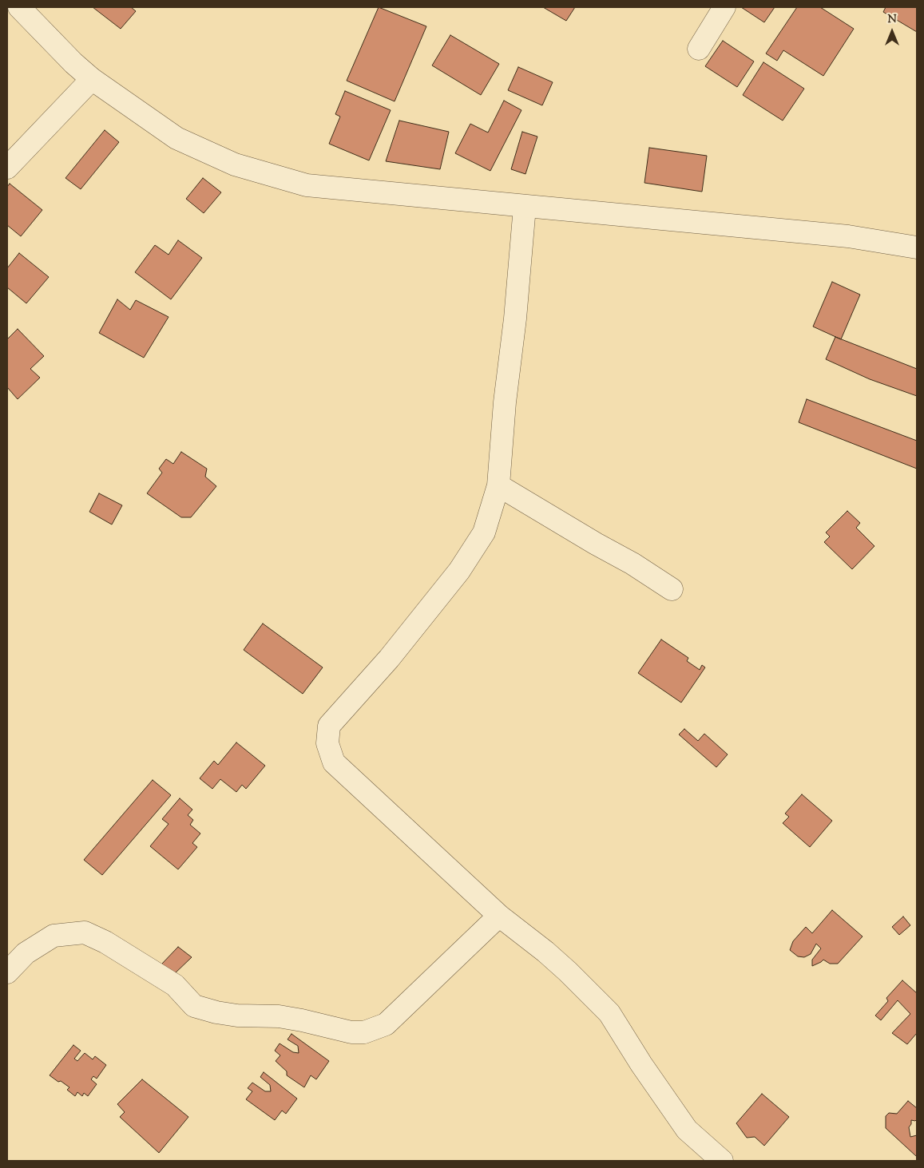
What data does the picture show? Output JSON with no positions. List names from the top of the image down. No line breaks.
{"north":"top"}
